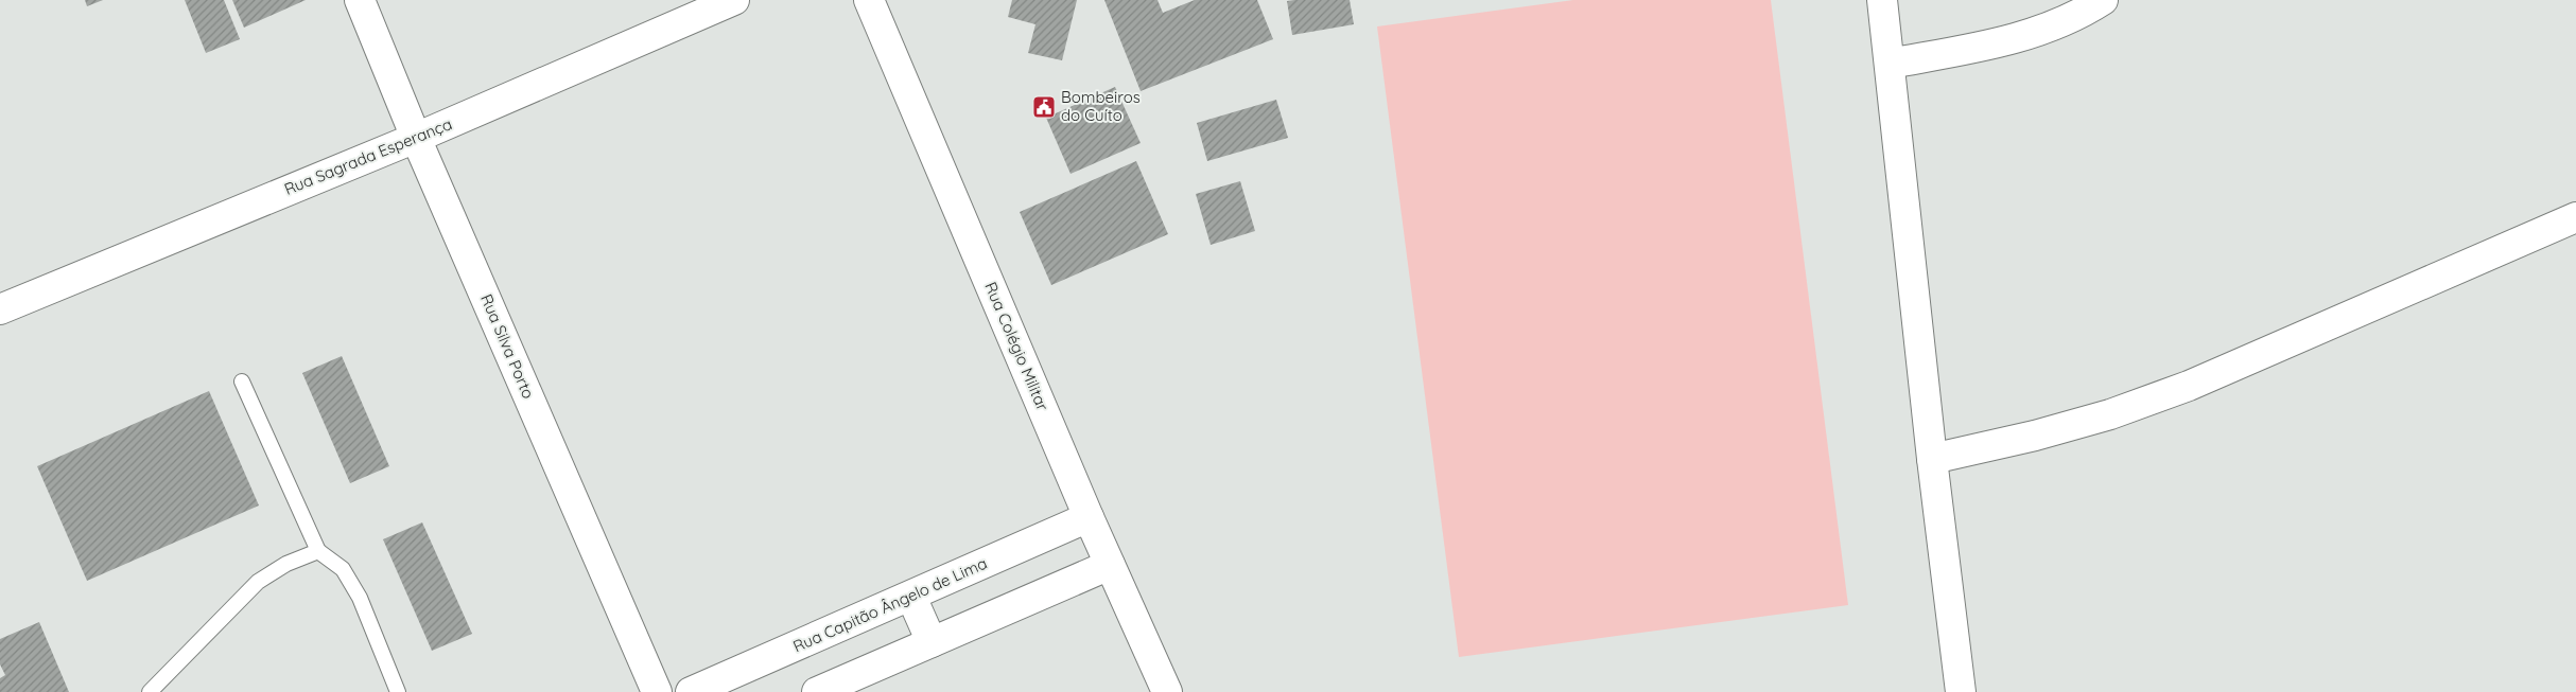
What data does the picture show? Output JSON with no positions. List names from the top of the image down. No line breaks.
{"streets":{"street":["Rua Sagrada Esperança","Rua Silva Porto","Rua Colégio Militar","Rua Capitão Ângelo de Lima"]},"crossings":[["Rua Sagrada Esperança","Rua Silva Porto"],["Rua Colégio Militar","Rua Capitão Ângelo de Lima"]],"places":{"public building":["Bombeiros do Cuíto"]}}
